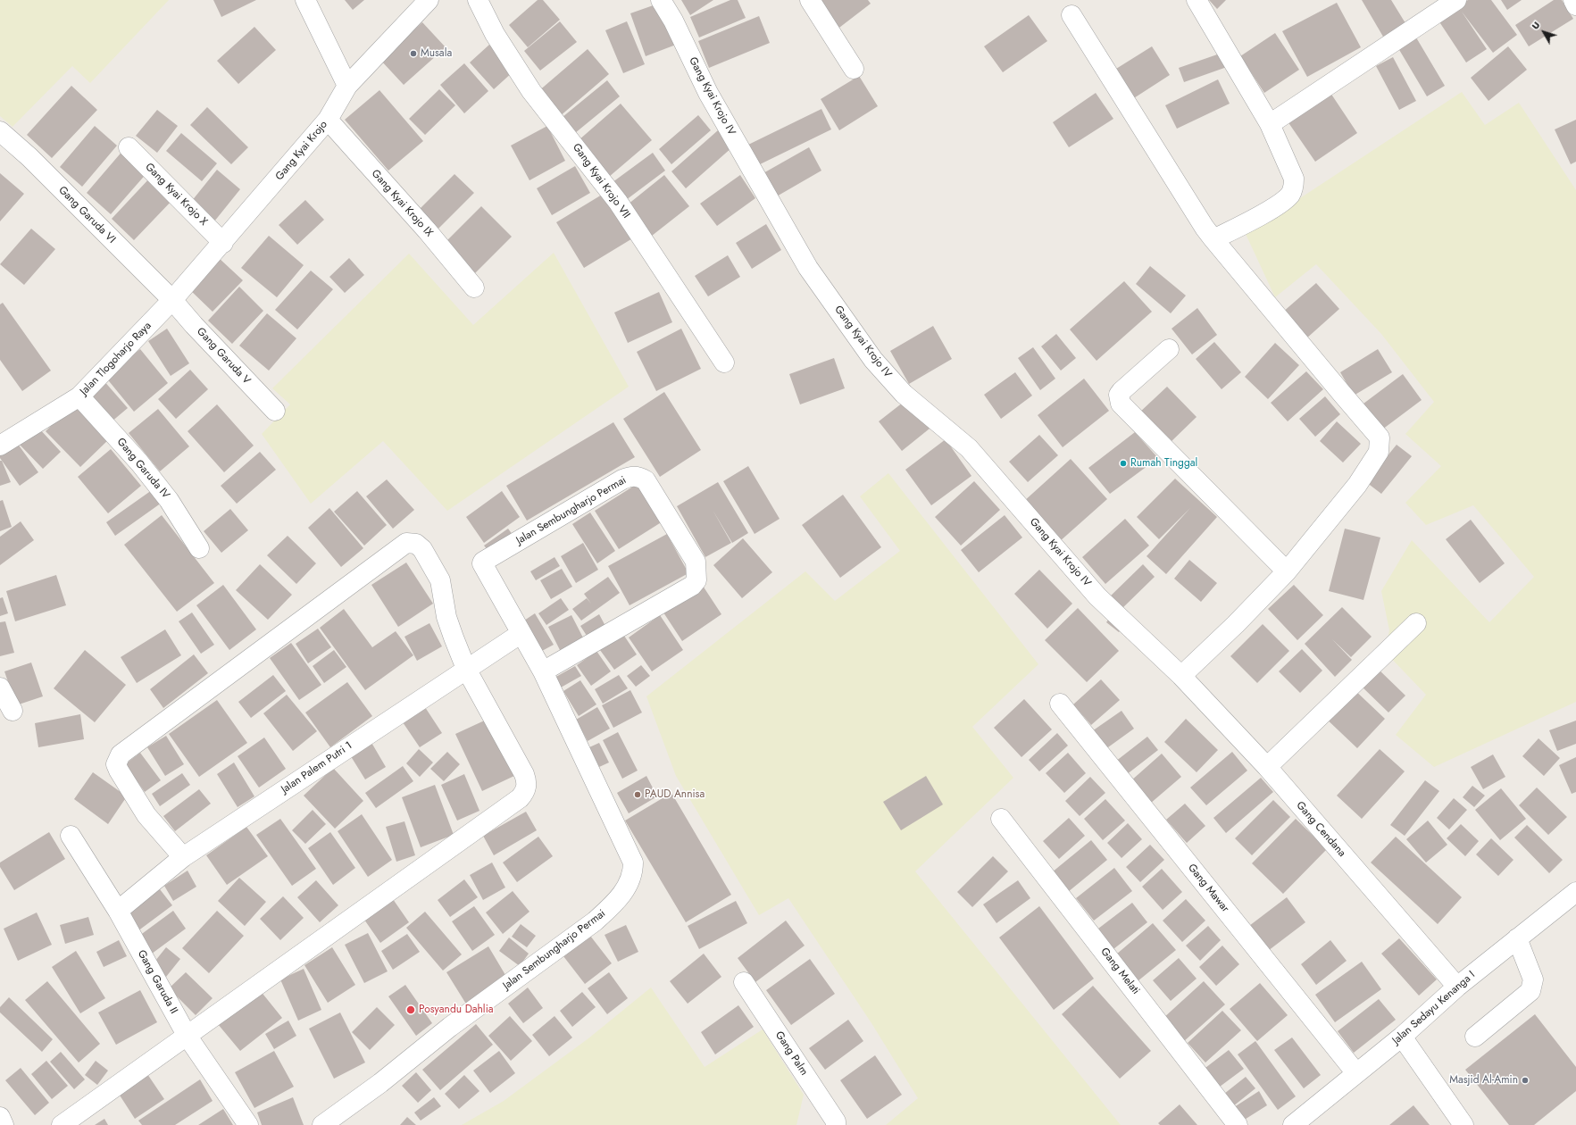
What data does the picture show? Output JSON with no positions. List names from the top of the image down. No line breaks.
{"streets":{"street":["Gang Kyai Krojo IV","Gang Kyai Krojo","Gang Kyai Krojo VII","Gang Kyai Krojo X","Gang Kyai Krojo IX","Gang Garuda VI","Gang Garuda V","Jalan Tlogoharjo Raya","Gang Garuda IV","Jalan Sembungharjo Permai","Jalan Palem Putri 1","Gang Cendana","Gang Mawar","Gang Melati","Gang Garuda II","Jalan Sedayu Kenanga I","Gang Palm"]},"crossings":[["Gang Kyai Krojo IV","Gang Cendana"],["Gang Kyai Krojo","Gang Kyai Krojo X"],["Gang Kyai Krojo","Gang Kyai Krojo IX"],["Gang Kyai Krojo","Gang Garuda VI"],["Gang Kyai Krojo","Gang Garuda V"],["Gang Kyai Krojo","Jalan Tlogoharjo Raya"],["Gang Garuda VI","Gang Garuda V"],["Gang Garuda VI","Jalan Tlogoharjo Raya"],["Gang Garuda V","Jalan Tlogoharjo Raya"],["Jalan Tlogoharjo Raya","Gang Garuda IV"],["Jalan Sembungharjo Permai","Jalan Palem Putri 1"],["Jalan Palem Putri 1","Gang Garuda II"],["Gang Cendana","Jalan Sedayu Kenanga I"],["Gang Mawar","Jalan Sedayu Kenanga I"]],"places":["Musala","Rumah Tinggal","PAUD Annisa","Posyandu Dahlia","Masjid Al-Amin"],"north":"top left"}
